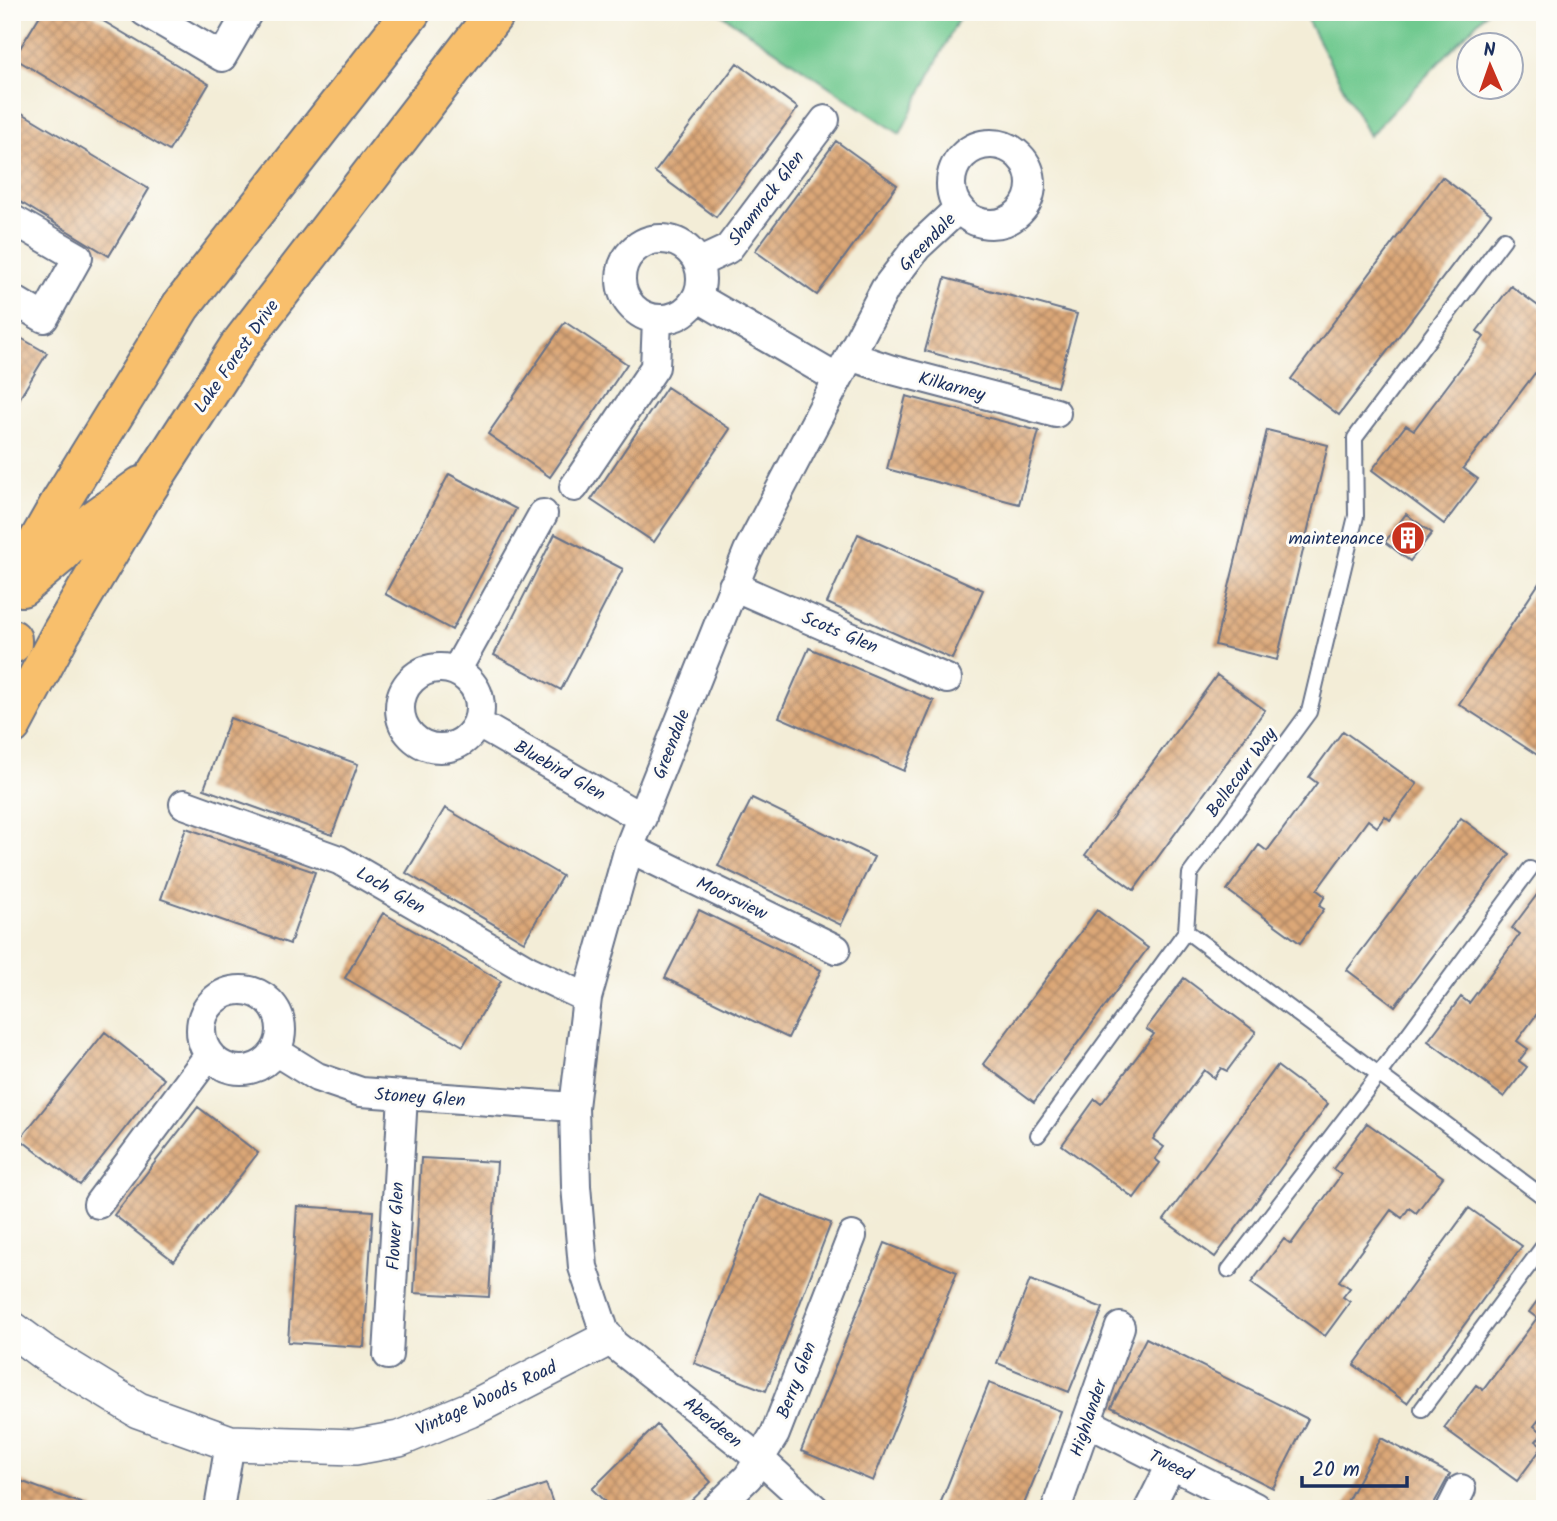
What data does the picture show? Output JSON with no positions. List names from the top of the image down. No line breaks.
{"streets":{"main road":["Lake Forest Drive"],"street":["Shamrock Glen","Greendale","Kilkarney","Scots Glen","Bluebird Glen","Loch Glen","Moorsview","Stoney Glen","Flower Glen","Berry Glen","Vintage Woods Road","Highlander","Aberdeen","Tweed"],"lane":["Bellecour Way"]},"crossings":[["Shamrock Glen","Kilkarney"],["Greendale","Kilkarney"],["Greendale","Scots Glen"],["Greendale","Bluebird Glen"],["Greendale","Loch Glen"],["Greendale","Moorsview"],["Greendale","Stoney Glen"],["Greendale","Vintage Woods Road"],["Greendale","Aberdeen"],["Stoney Glen","Flower Glen"],["Berry Glen","Aberdeen"],["Vintage Woods Road","Aberdeen"],["Highlander","Tweed"]],"places":{"building":["maintenance"]},"scale_bar":"20 m","north":"top"}
